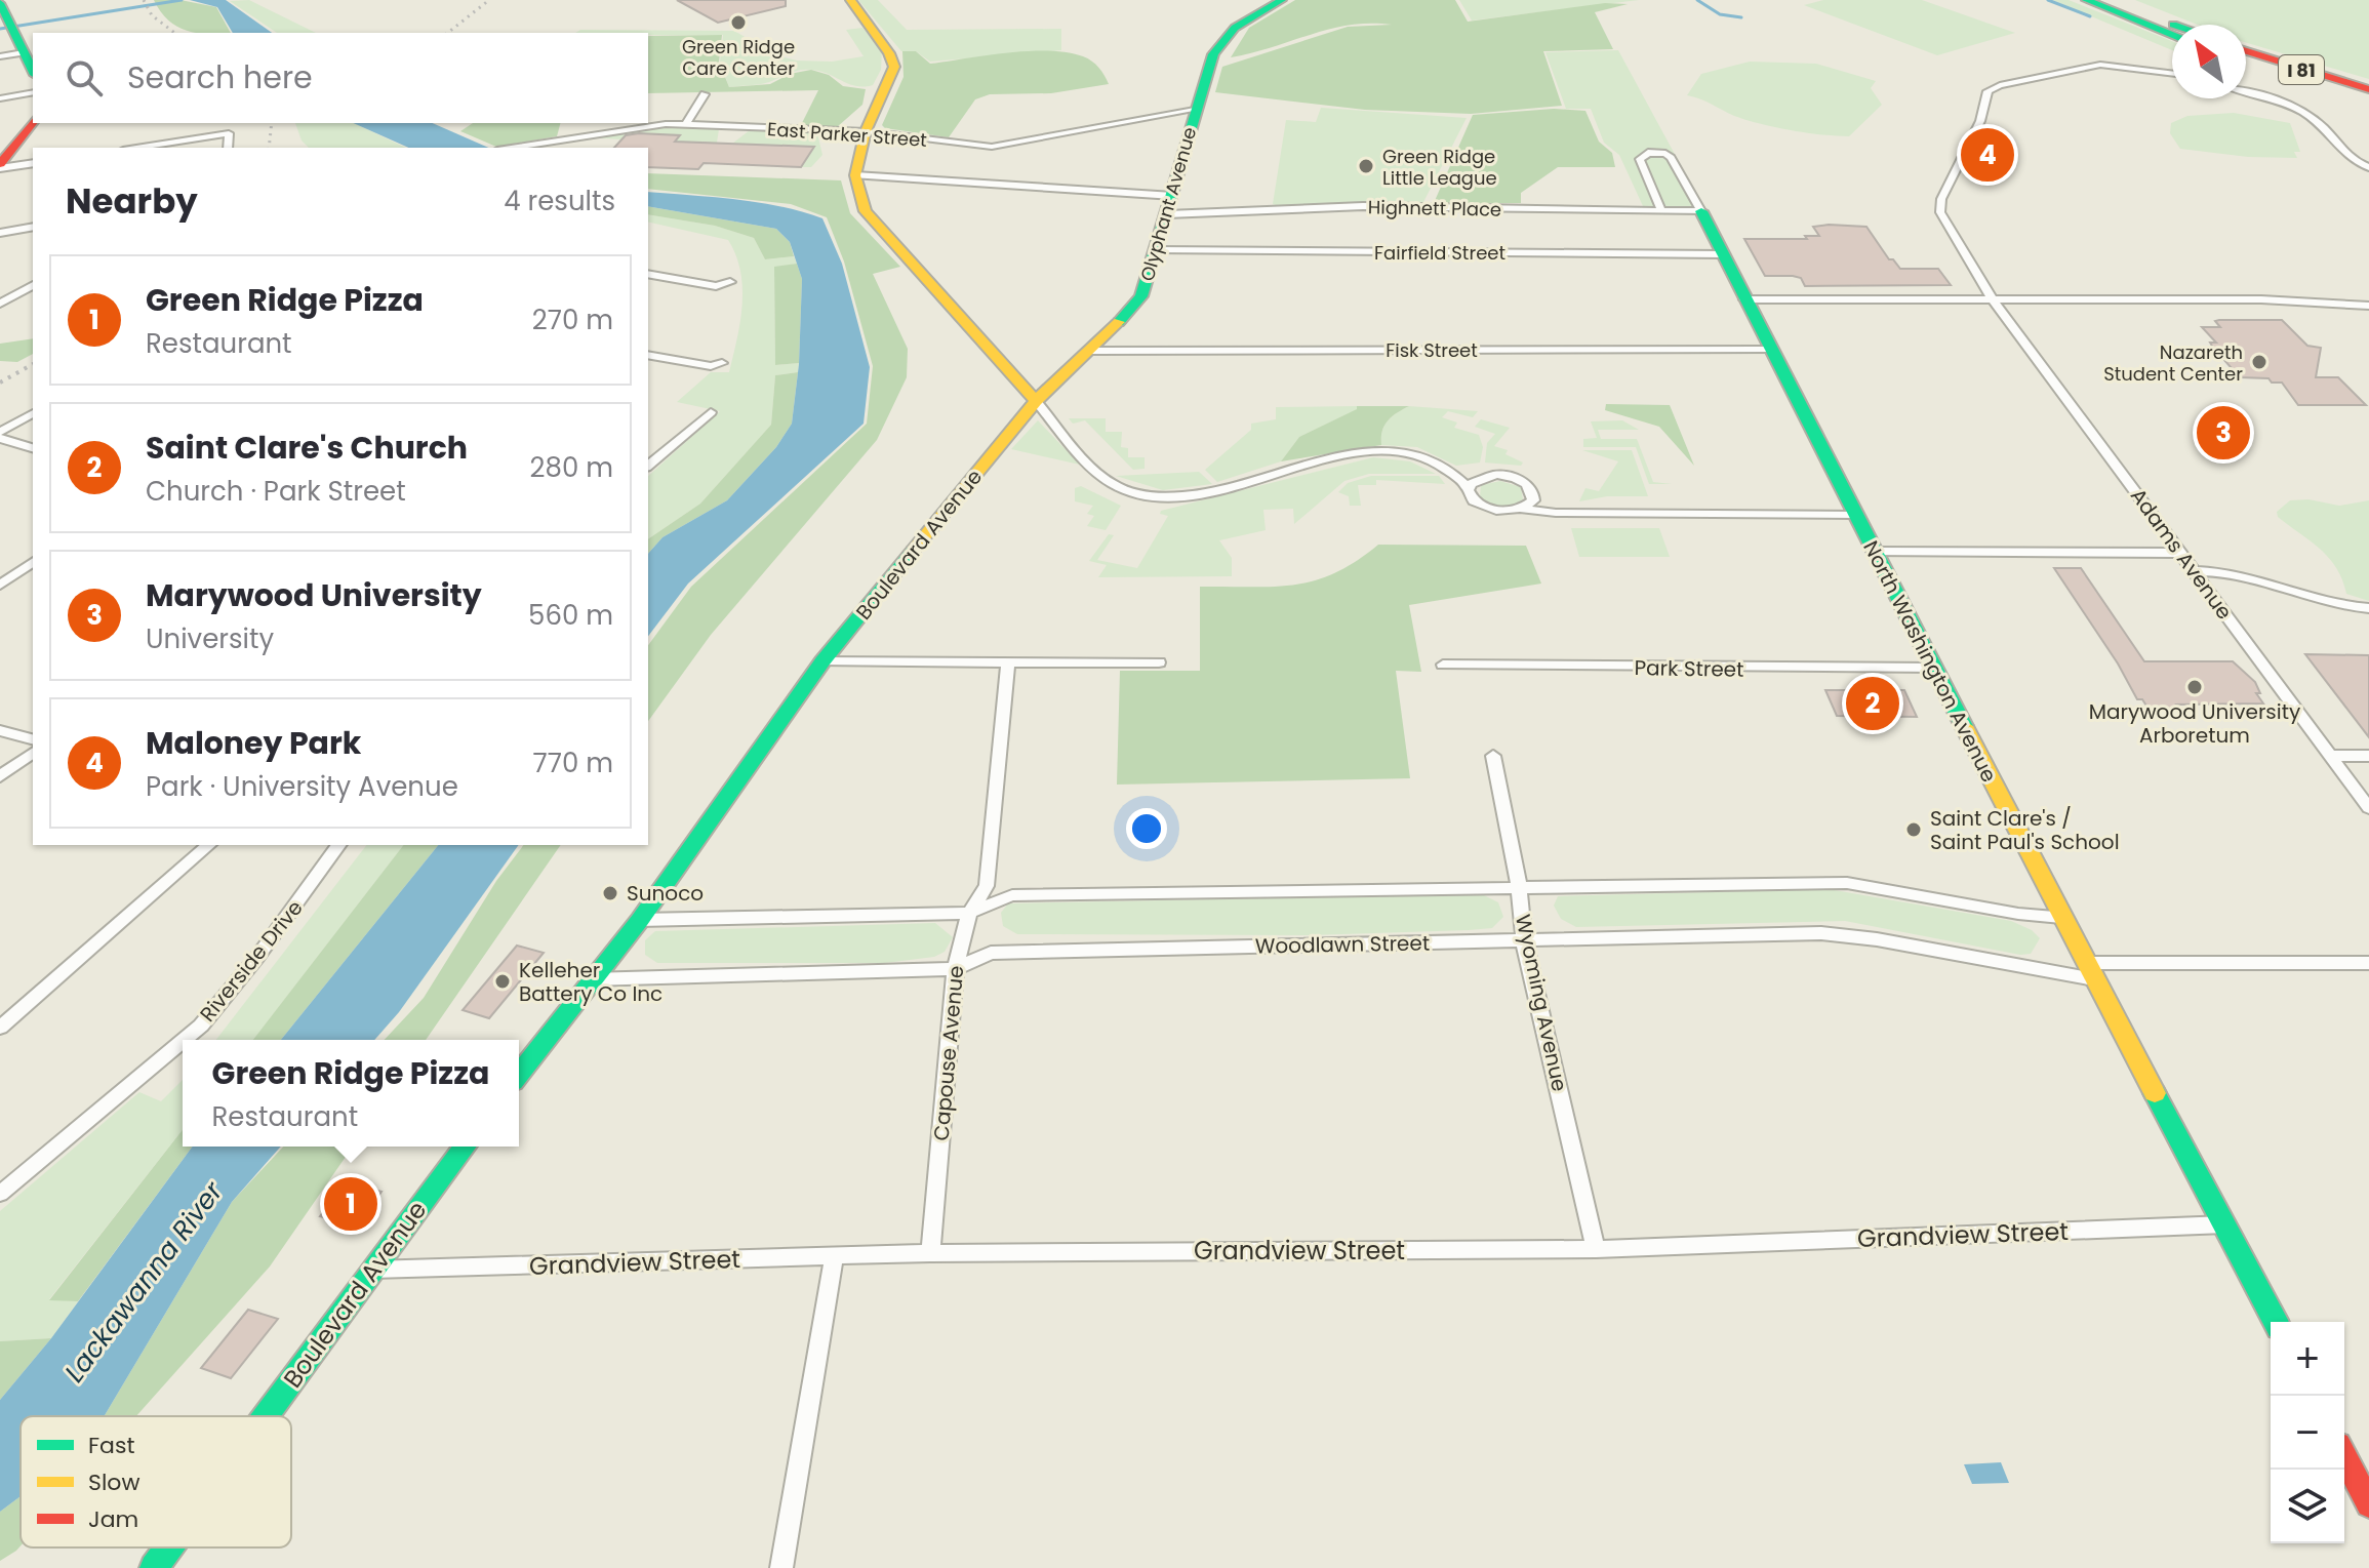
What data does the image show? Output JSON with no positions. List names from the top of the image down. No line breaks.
{"streets":{"main road":["I 81","Olyphant Avenue","Boulevard Avenue","North Washington Avenue"],"street":["East Parker Street","Highnett Place","Fairfield Street","Fisk Street","Adams Avenue","Park Street","Woodlawn Street","Riverside Drive","Wyoming Avenue","Capouse Avenue","Grandview Street"]},"crossings":[["East Parker Street","Olyphant Avenue"],["Olyphant Avenue","Highnett Place"],["Olyphant Avenue","Fairfield Street"],["Olyphant Avenue","Fisk Street"],["Olyphant Avenue","Boulevard Avenue"],["Highnett Place","North Washington Avenue"],["Fairfield Street","North Washington Avenue"],["Fisk Street","North Washington Avenue"],["Boulevard Avenue","Woodlawn Street"],["Boulevard Avenue","Grandview Street"],["North Washington Avenue","Park Street"],["North Washington Avenue","Woodlawn Street"],["North Washington Avenue","Grandview Street"],["Woodlawn Street","Wyoming Avenue"],["Woodlawn Street","Capouse Avenue"],["Wyoming Avenue","Grandview Street"],["Capouse Avenue","Grandview Street"]],"water":["Lackawanna River"],"places":["Green Ridge Care Center","Green Ridge Little League","Nazareth Student Center","Marywood University Arboretum","Saint Clare's / Saint Paul's School","Sunoco","Kelleher Battery Co Inc"],"legend":["Fast","Slow","Jam"],"north":"top left","page":{"search":"Search here","pins":["4","3","2","1"],"heading":["Nearby","4 results"],"list":[{"mark":"1","name":"Green Ridge Pizza","note":"Restaurant","value":"270 m"},{"mark":"2","name":"Saint Clare's Church","note":"Church · Park Street","value":"280 m"},{"mark":"3","name":"Marywood University","note":"University","value":"560 m"},{"mark":"4","name":"Maloney Park","note":"Park · University Avenue","value":"770 m"}],"popup":["Green Ridge Pizza","Restaurant"],"map_buttons":["+","−"]}}
